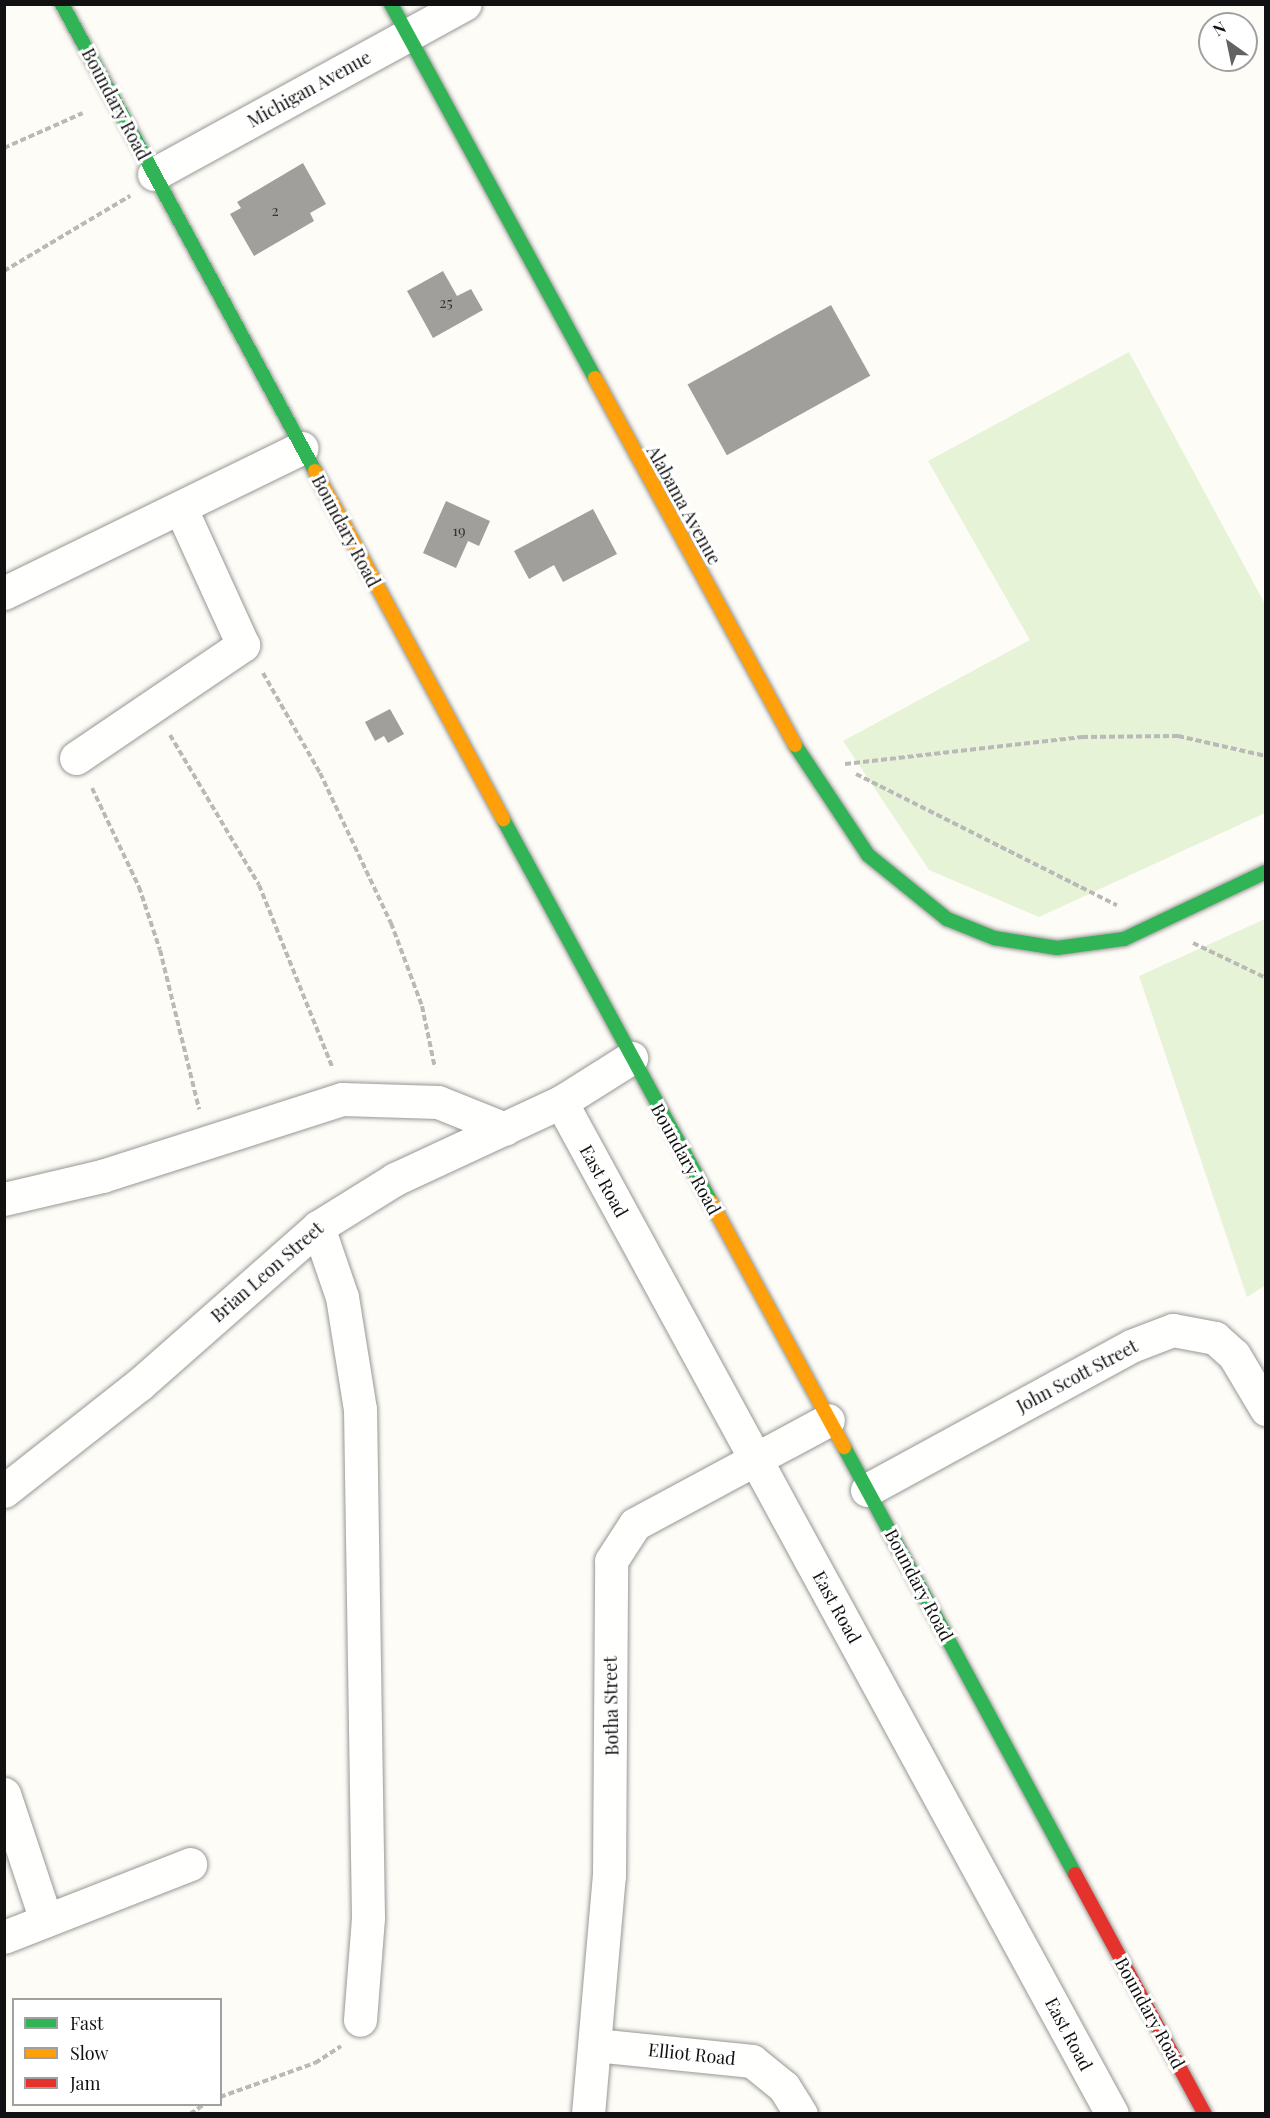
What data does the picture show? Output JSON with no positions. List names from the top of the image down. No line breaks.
{"streets":{"street":["Michigan Avenue","Boundary Road","Alabama Avenue","East Road","Brian Leon Street","John Scott Street","Botha Street","Elliot Road"]},"crossings":[["Michigan Avenue","Boundary Road"],["Michigan Avenue","Alabama Avenue"],["Boundary Road","John Scott Street"],["Boundary Road","Botha Street"],["East Road","Brian Leon Street"],["East Road","Botha Street"],["Botha Street","Elliot Road"]],"house_numbers":["2","25","19"],"legend":["Fast","Slow","Jam"],"north":"top left"}
